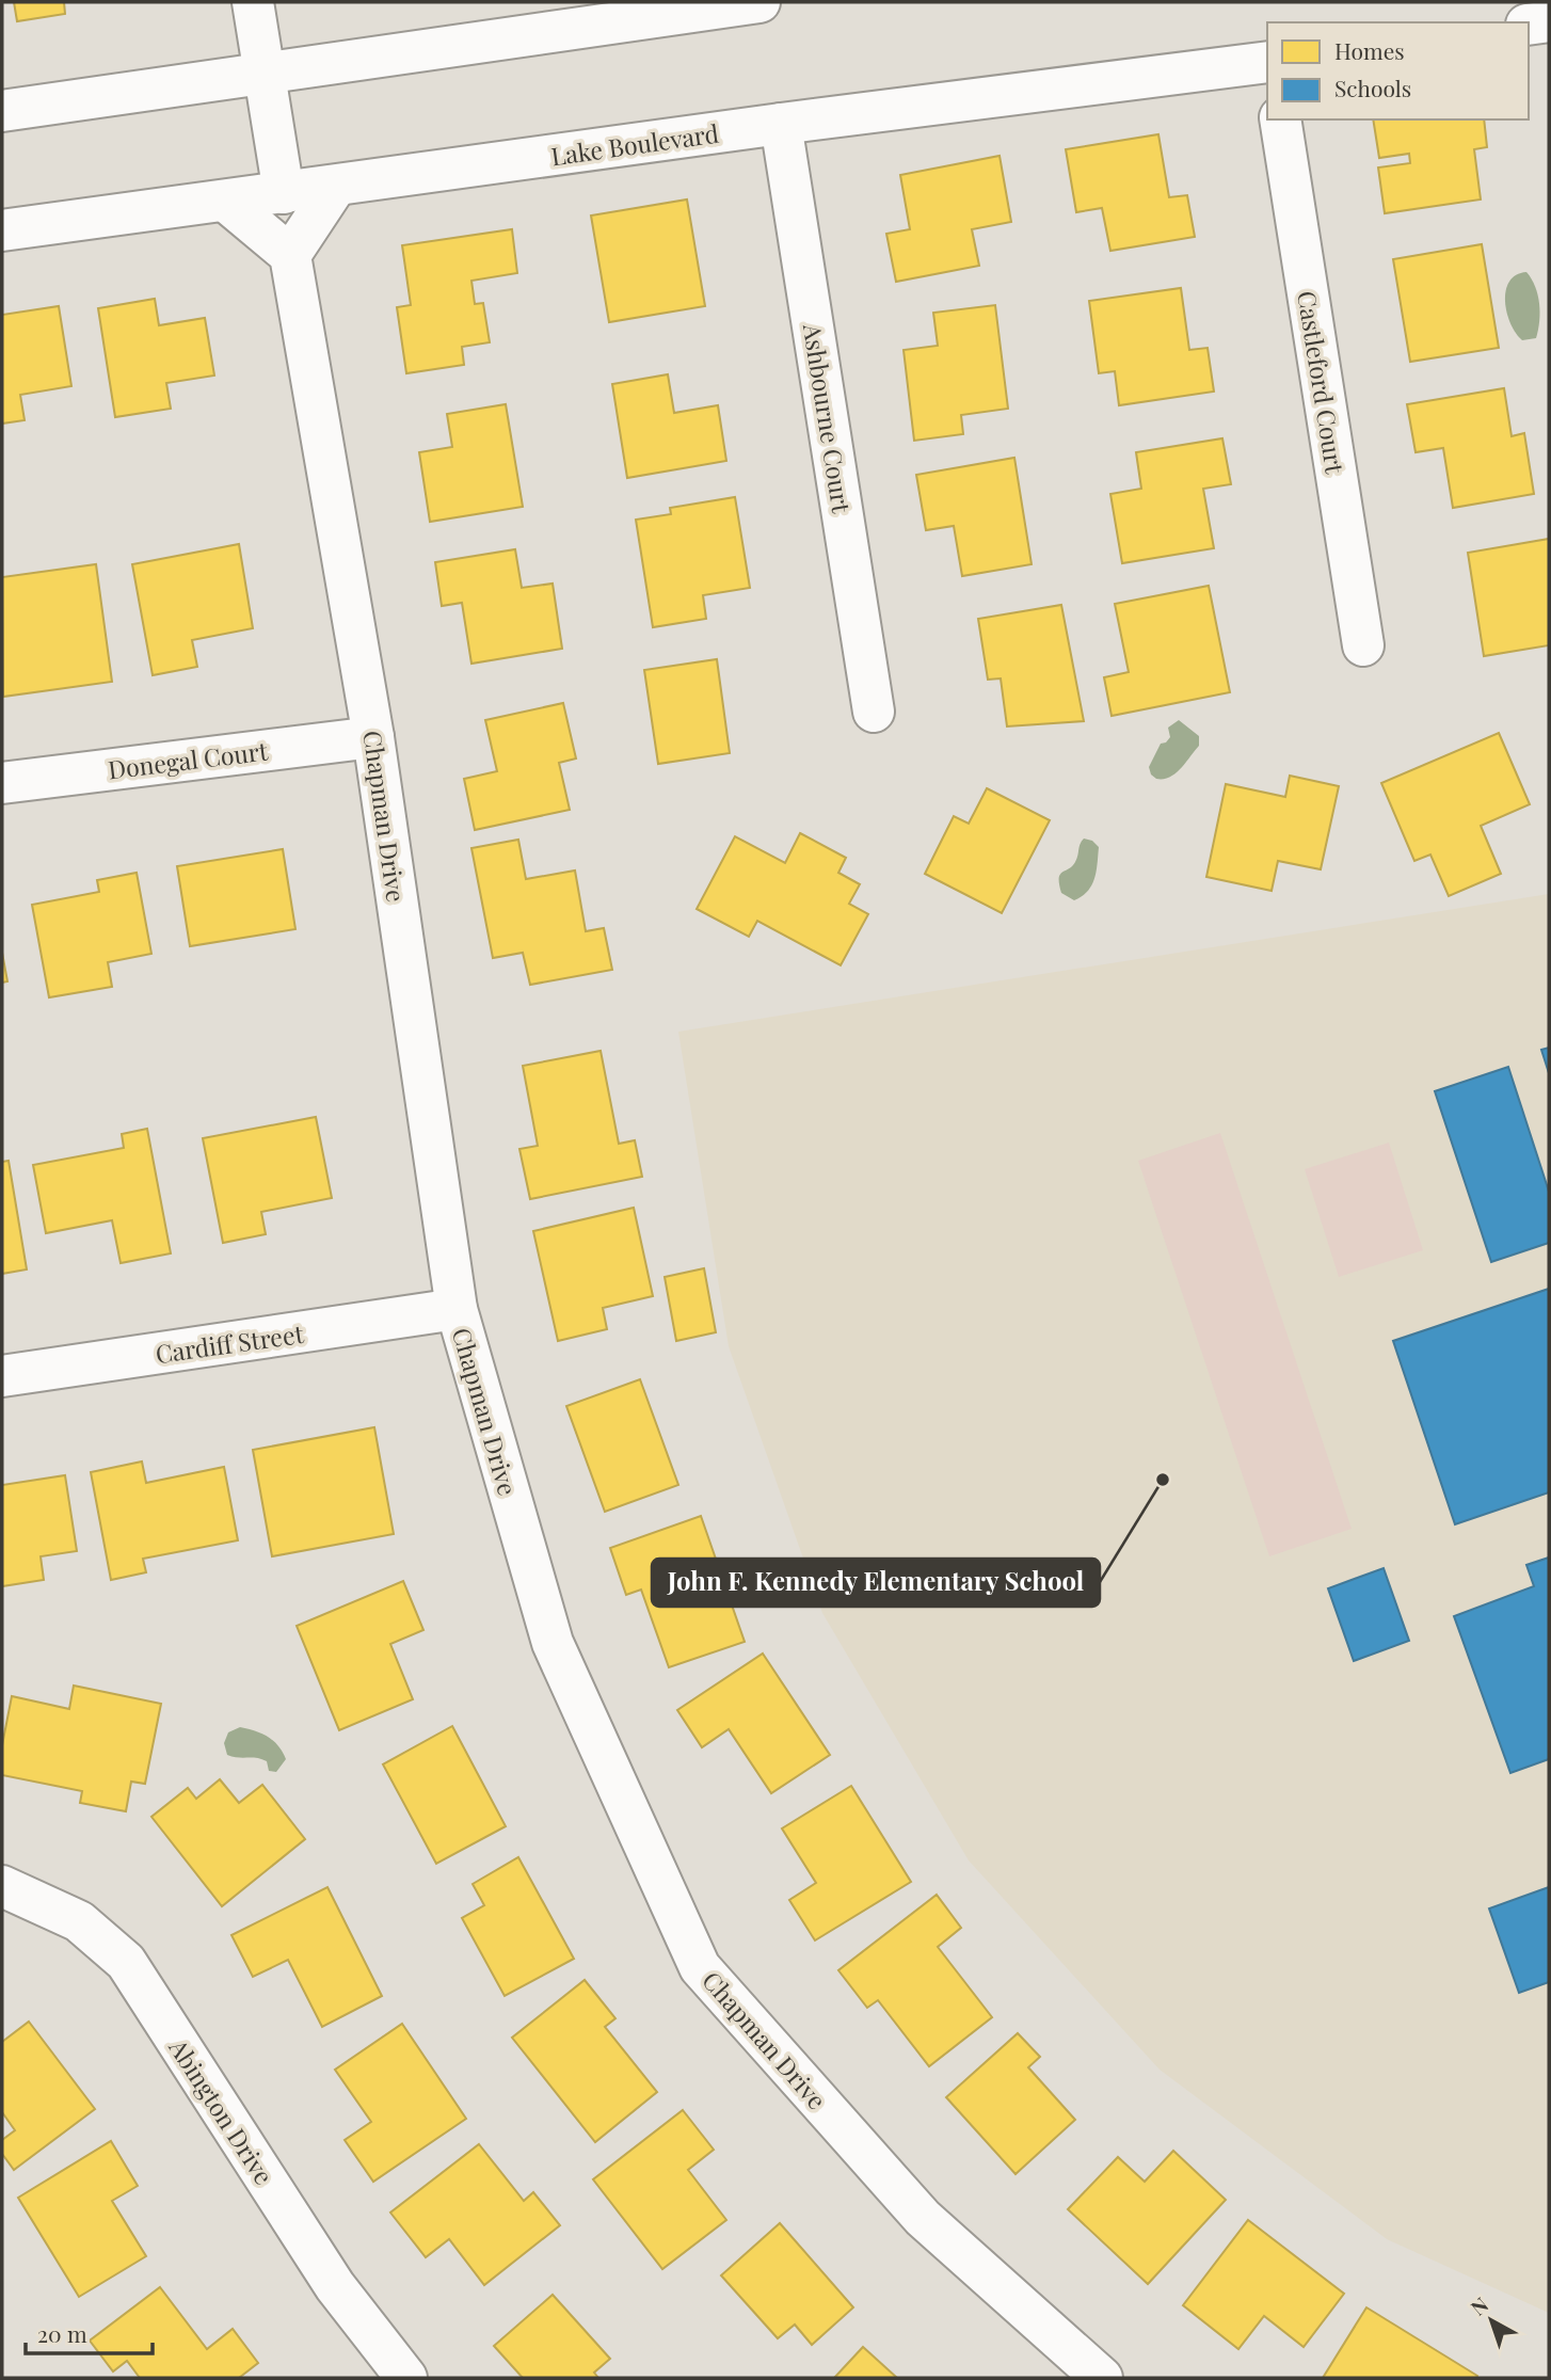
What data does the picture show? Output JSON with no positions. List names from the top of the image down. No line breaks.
{"streets":{"street":["Lake Boulevard","Castleford Court","Ashbourne Court","Donegal Court","Chapman Drive","Cardiff Street","Abington Drive"]},"crossings":[["Lake Boulevard","Ashbourne Court"],["Donegal Court","Chapman Drive"],["Chapman Drive","Cardiff Street"]],"places":["John F. Kennedy Elementary School"],"legend":["Homes","Schools"],"scale_bar":"20 m","north":"top left"}
